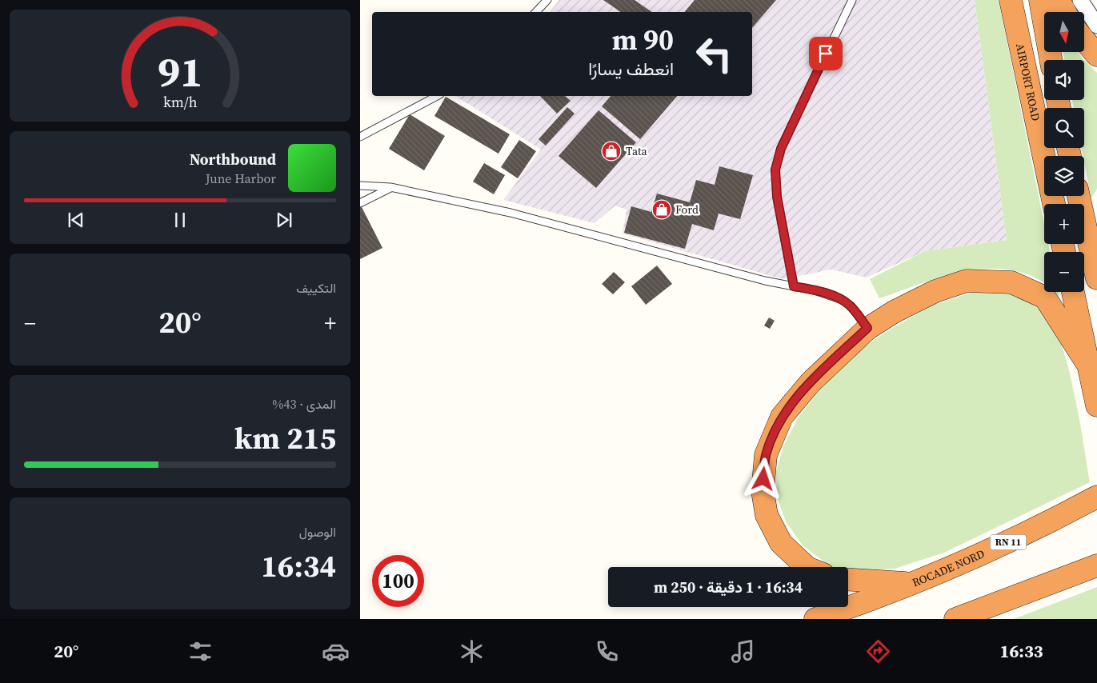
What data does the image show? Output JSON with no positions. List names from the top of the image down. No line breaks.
{"streets":{"highway":["AIRPORT ROAD","RN 11","ROCADE NORD"]},"places":{"shop":["Tata","Ford"]},"north":"bottom","page":{"map_buttons":["+","−"],"turn":["90 m","انعطف يسارًا"],"song":["Northbound","June Harbor"],"tile":["التكييف",["المدى · 43%","215 km"],["الوصول","16:34"]],"heat":["−","20°","+"],"limit":"100","trip":"16:34 · 1 دقيقة · 250 m","tabs":["16:33","20°"],"gauge":["91","km/h"]}}
